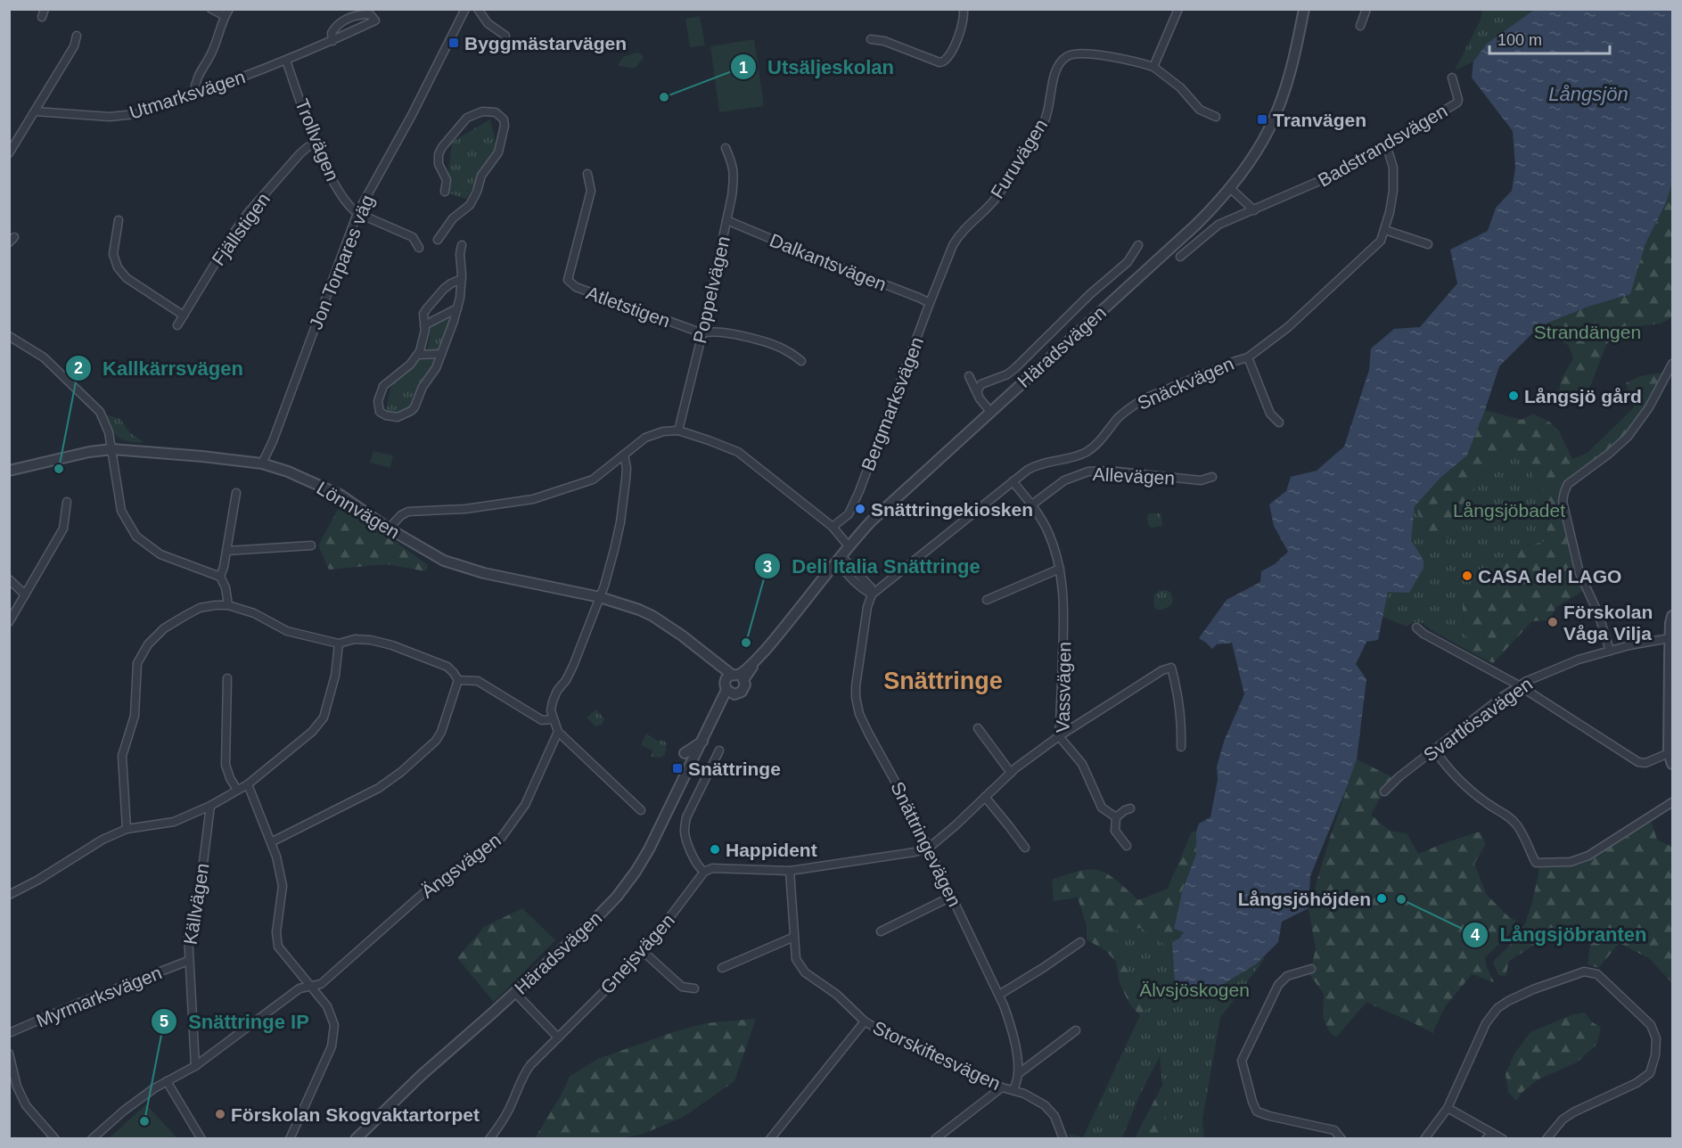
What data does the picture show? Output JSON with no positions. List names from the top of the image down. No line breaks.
{"streets":{"street":["Utmarksvägen","Trollvägen","Badstrandsvägen","Furuvägen","Fjällstigen","Jon Torpares väg","Dalkantsvägen","Poppelvägen","Atletstigen","Häradsvägen","Snäckvägen","Bergmarksvägen","Allevägen","Lönnvägen","Vassvägen","Svartlösavägen","Snättringevägen","Ängsvägen","Källvägen","Gnejsvägen","Myrmarksvägen","Storskiftesvägen"]},"crossings":[["Utmarksvägen","Trollvägen"],["Trollvägen","Fjällstigen"],["Trollvägen","Jon Torpares väg"],["Badstrandsvägen","Snäckvägen"],["Furuvägen","Dalkantsvägen"],["Furuvägen","Bergmarksvägen"],["Jon Torpares väg","Lönnvägen"],["Dalkantsvägen","Poppelvägen"],["Dalkantsvägen","Bergmarksvägen"],["Poppelvägen","Atletstigen"],["Häradsvägen","Lönnvägen"],["Snäckvägen","Vassvägen"],["Snäckvägen","Snättringevägen"],["Allevägen","Vassvägen"],["Snättringevägen","Storskiftesvägen"],["Ängsvägen","Källvägen"],["Källvägen","Myrmarksvägen"]],"districts":["Snättringe"],"water":["Långsjön"],"parks":["Strandängen","Långsjöbadet","Älvsjöskogen"],"places":{"transit":["Byggmästarvägen","Tranvägen","Snättringe"],"other":["Utsäljeskolan","Långsjö gård","Kallkärrsvägen","Snättringekiosken","CASA del LAGO","Förskolan Våga Vilja","Deli Italia Snättringe","Happident","Långsjöhöjden","Långsjöbranten","Förskolan Skogvaktartorpet","Snättringe IP"]},"scale_bar":"100 m"}
